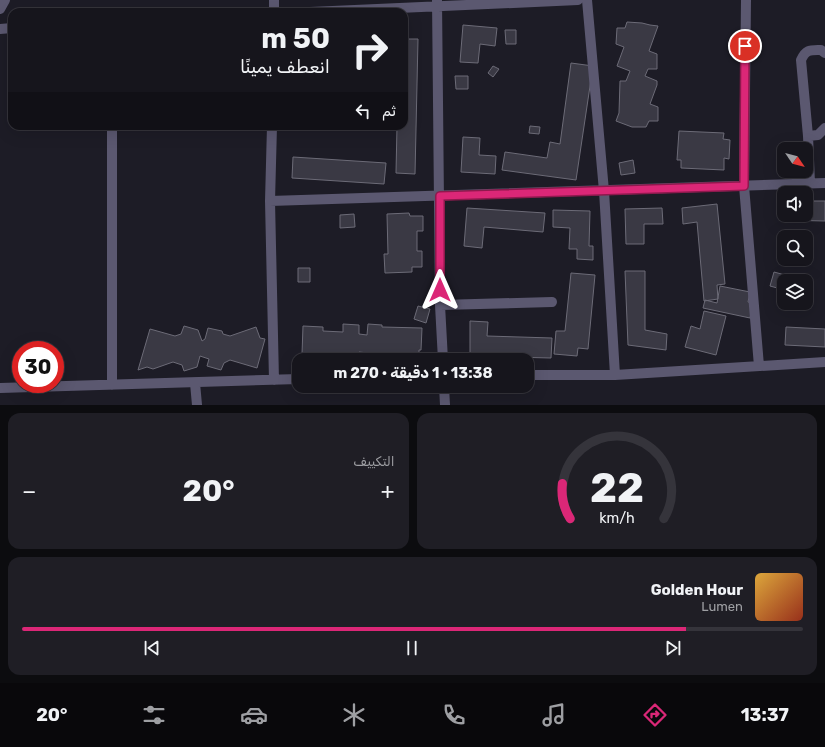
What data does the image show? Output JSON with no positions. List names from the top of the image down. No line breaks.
{"north":"bottom right","page":{"turn":["50 m","انعطف يمينًا"],"then":"ثم","limit":"30","trip":"13:38 · 1 دقيقة · 270 m","tile":"التكييف","heat":["−","20°","+"],"song":["Golden Hour","Lumen"],"tabs":["13:37","20°"],"gauge":["22","km/h"]}}
